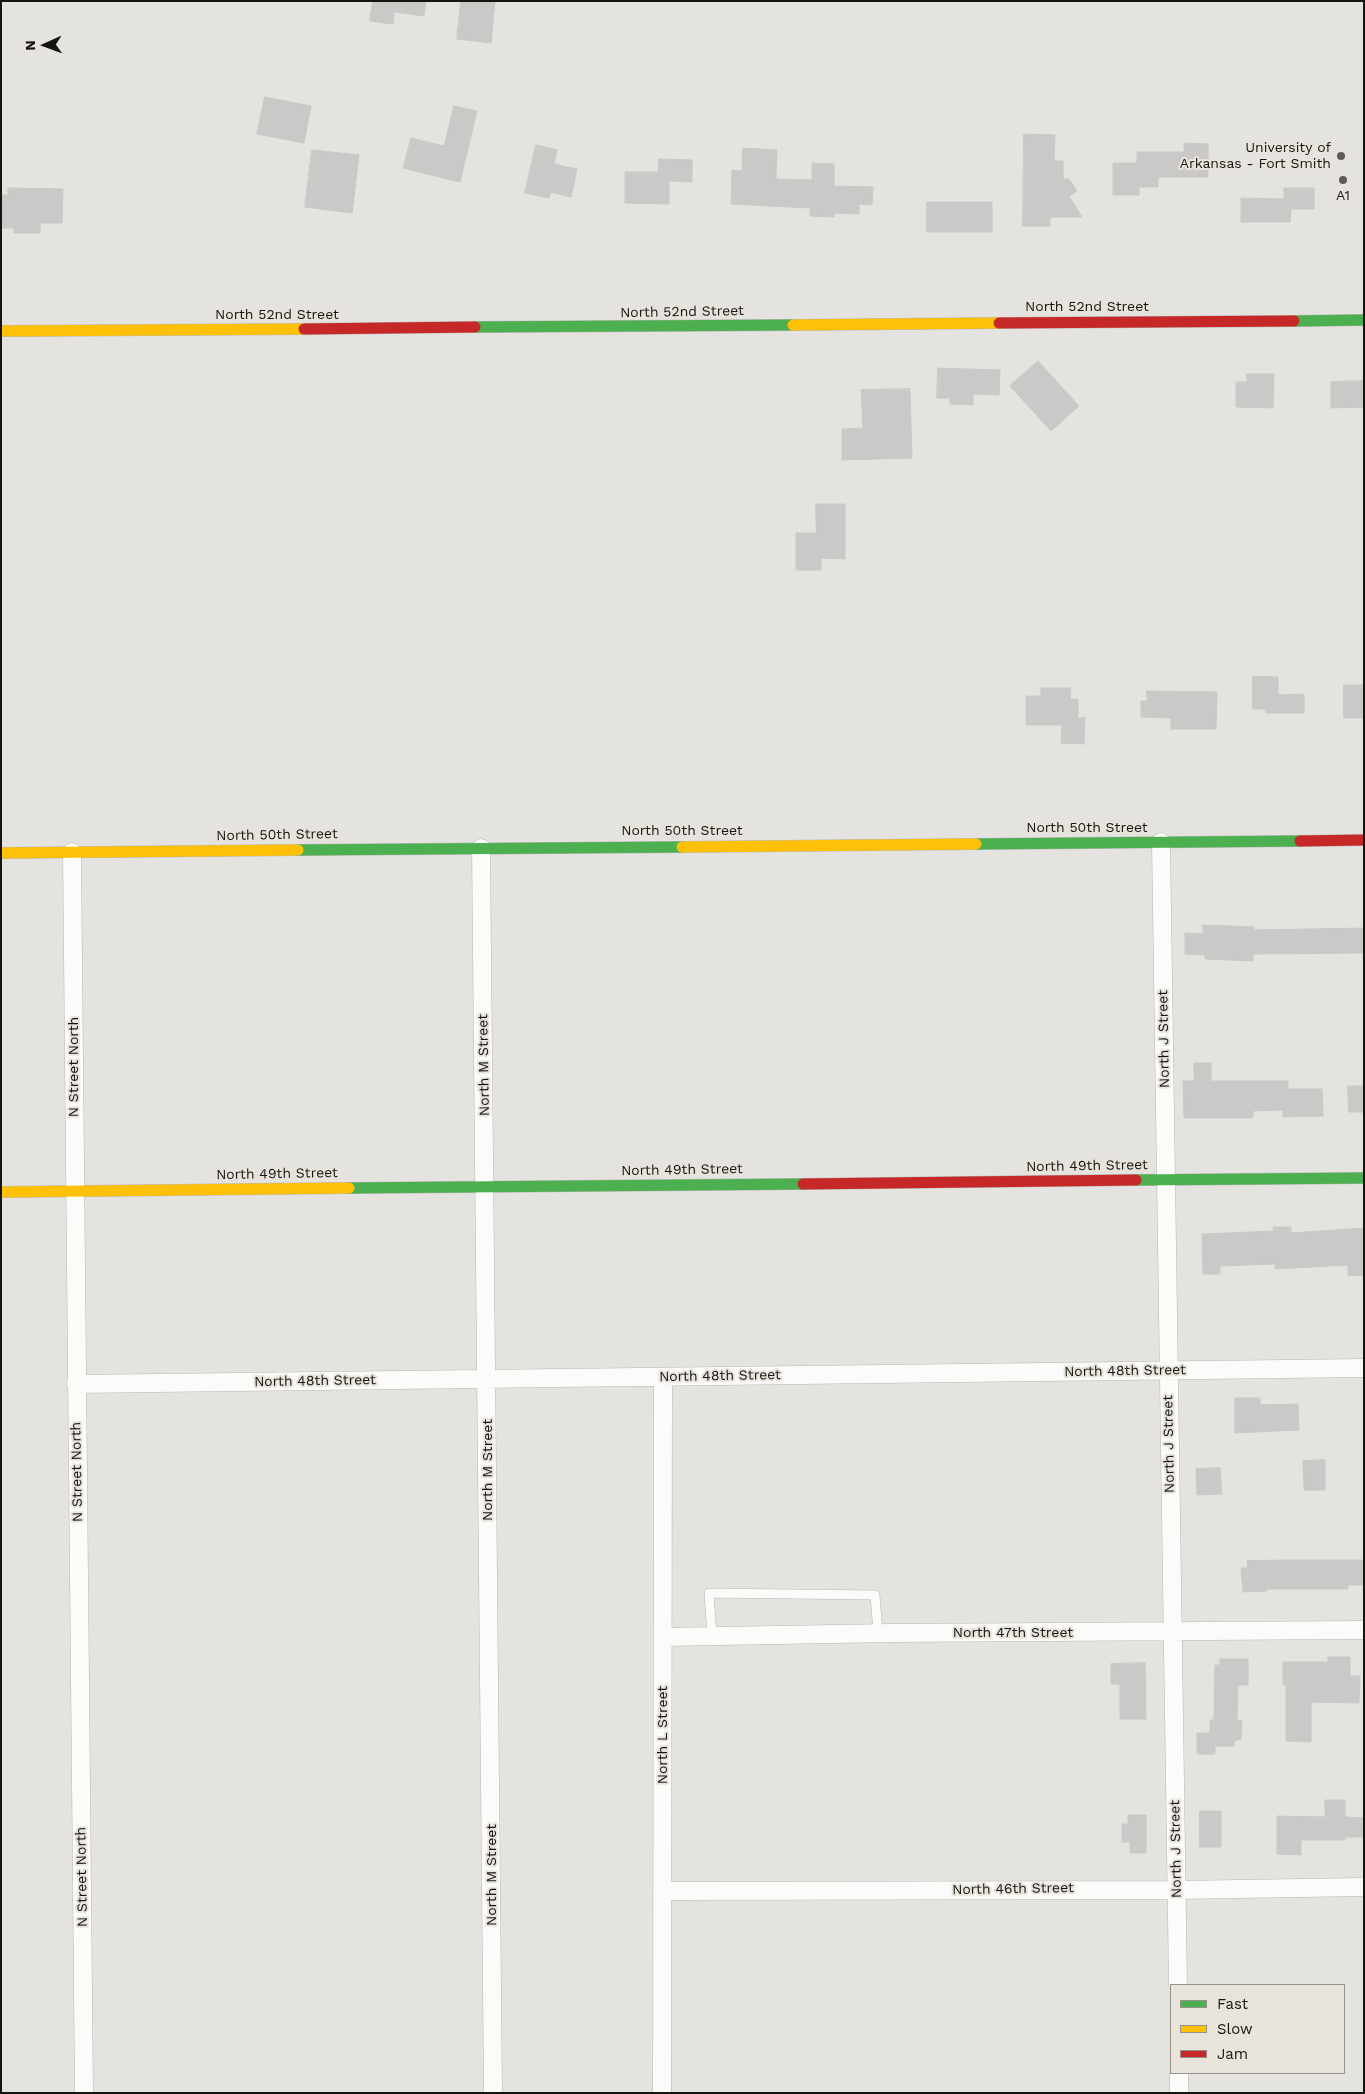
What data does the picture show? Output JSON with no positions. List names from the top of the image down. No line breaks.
{"streets":{"street":["North 52nd Street","North 50th Street","North J Street","North M Street","N Street North","North 49th Street","North 48th Street","North 47th Street","North L Street","North 46th Street"]},"crossings":[["North 50th Street","North J Street"],["North 50th Street","North M Street"],["North 50th Street","N Street North"],["North J Street","North 49th Street"],["North J Street","North 48th Street"],["North J Street","North 47th Street"],["North J Street","North 46th Street"],["North M Street","North 49th Street"],["North M Street","North 48th Street"],["N Street North","North 49th Street"],["N Street North","North 48th Street"],["North 48th Street","North L Street"],["North 47th Street","North L Street"],["North L Street","North 46th Street"]],"places":["University of Arkansas - Fort Smith","A1"],"legend":["Fast","Slow","Jam"],"north":"left"}
